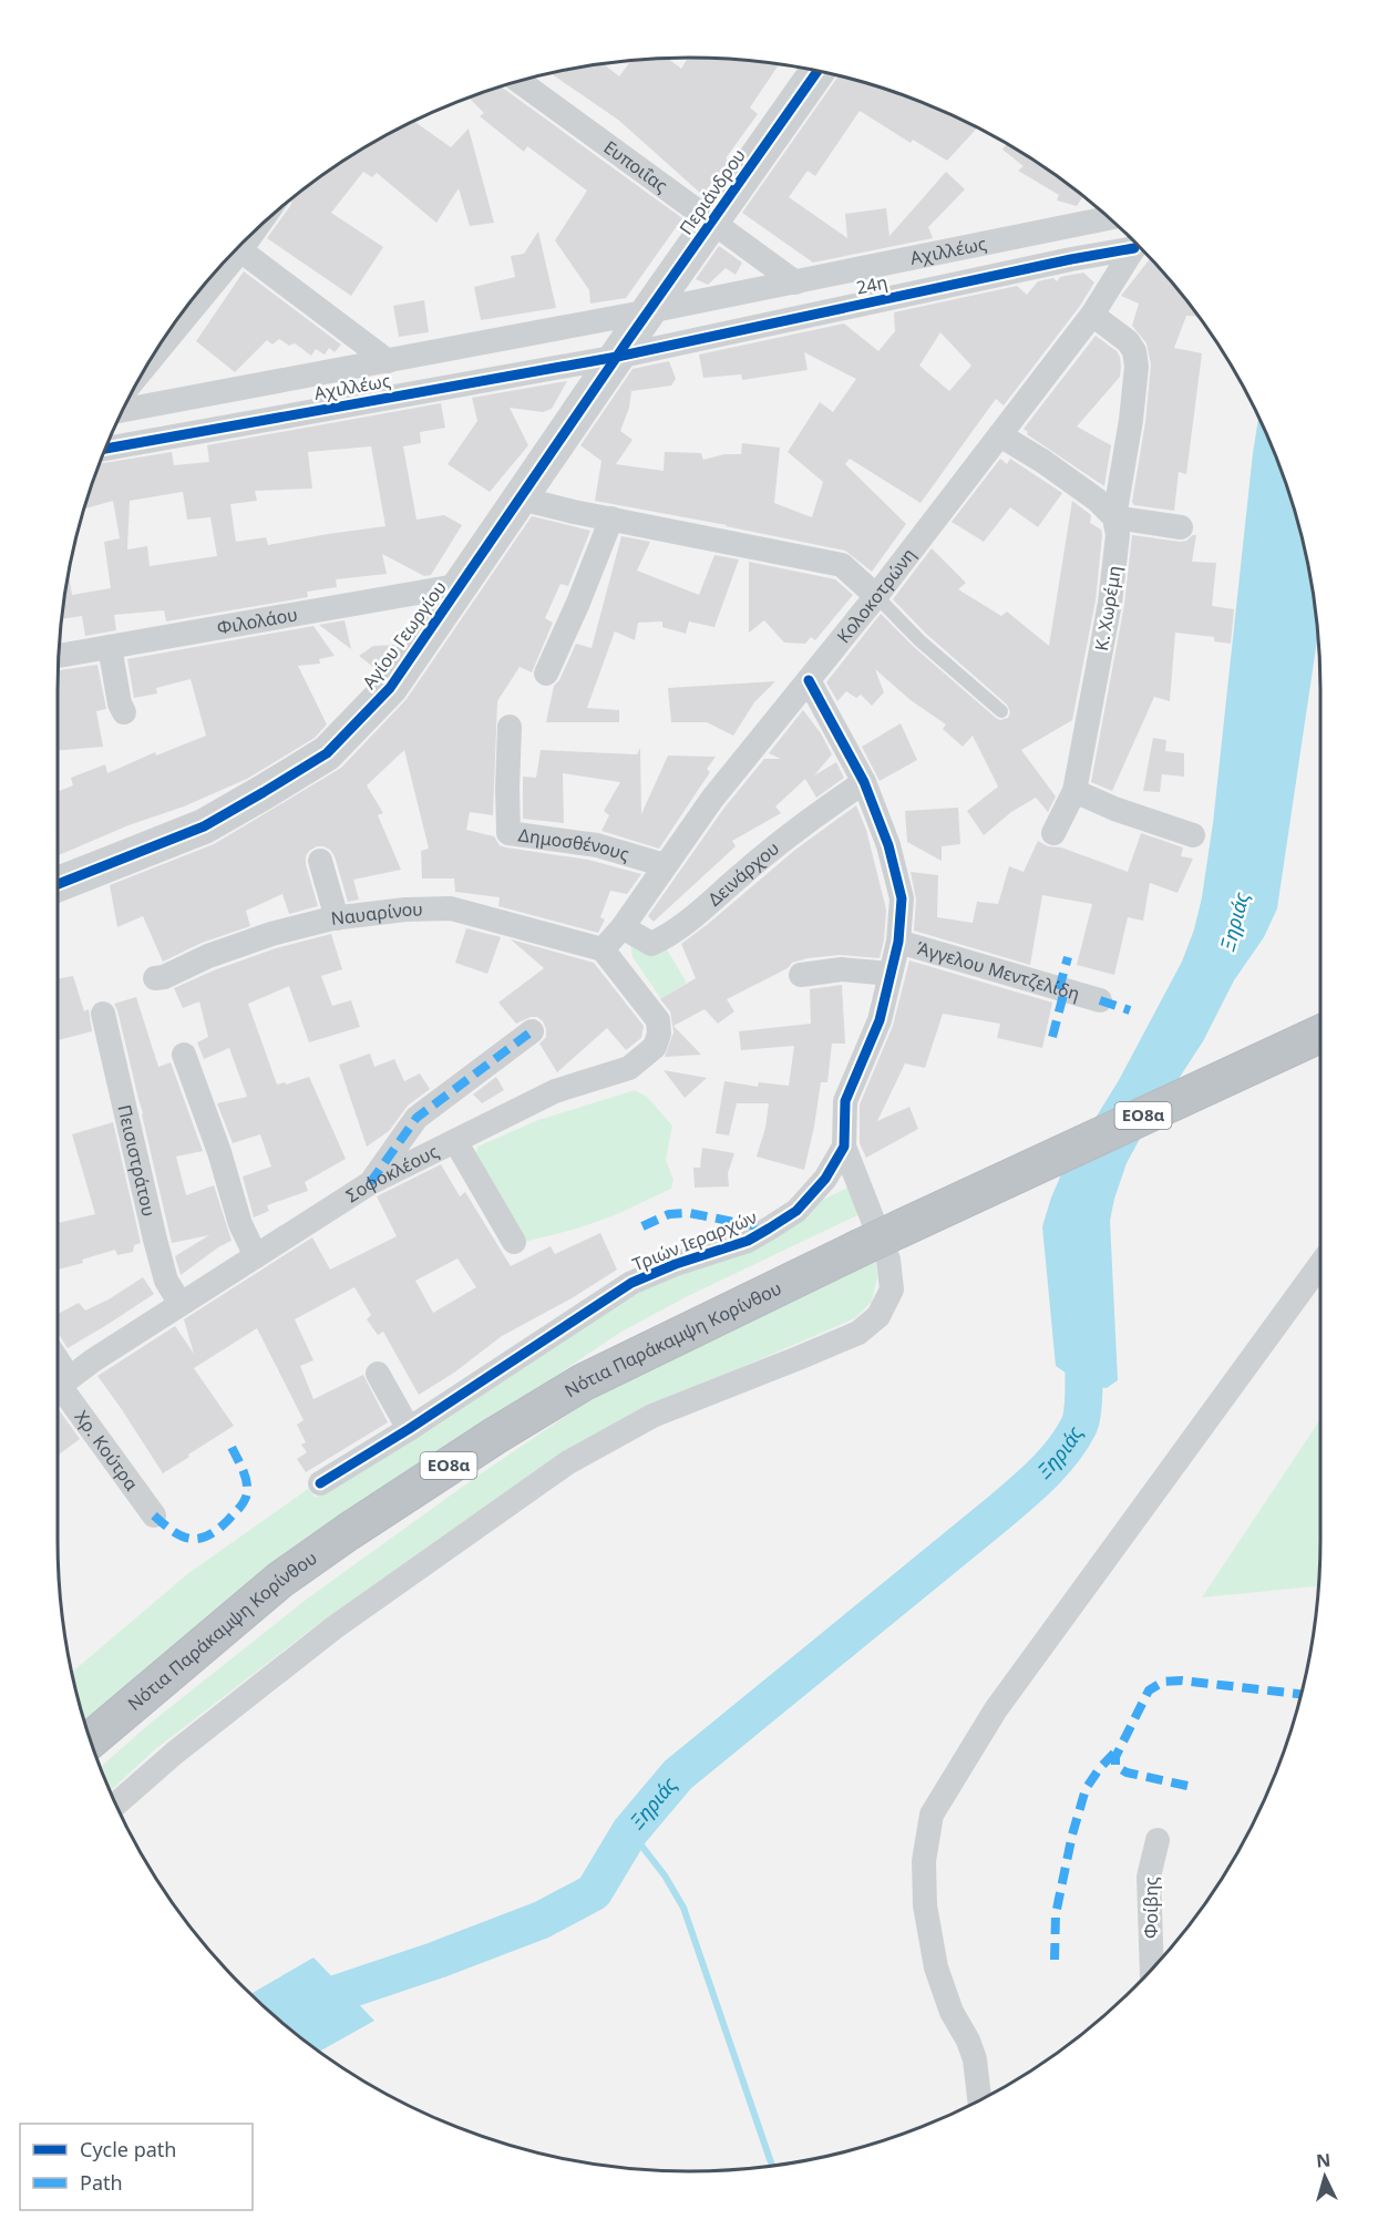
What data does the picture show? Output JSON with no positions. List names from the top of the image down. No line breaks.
{"streets":{"highway":["ΕΟ8α","Νότια Παράκαμψη Κορίνθου"],"street":["Ευποιΐας","Περιάνδρου","Αχιλλέως","24η","Κολοκοτρώνη","Κ. Χωρέμη","Φιλολάου","Αγίου Γεωργίου","Δημοσθένους","Δεινάρχου","Ναυαρίνου","Άγγελου Μεντζελίδη","Πεισιστράτου","Σοφοκλέους","Τριών Ιεραρχών","Χρ. Κούτρα","Φοίβης"]},"crossings":[["Ευποιΐας","Περιάνδρου"],["Ευποιΐας","Αχιλλέως"],["Περιάνδρου","Αχιλλέως"],["Περιάνδρου","24η"],["Περιάνδρου","Αγίου Γεωργίου"],["Αχιλλέως","24η"],["Αχιλλέως","Αγίου Γεωργίου"],["24η","Αγίου Γεωργίου"],["Κολοκοτρώνη","Κ. Χωρέμη"],["Κολοκοτρώνη","Δημοσθένους"],["Κολοκοτρώνη","Δεινάρχου"],["Κολοκοτρώνη","Ναυαρίνου"],["Κολοκοτρώνη","Σοφοκλέους"],["Κολοκοτρώνη","Τριών Ιεραρχών"],["Φιλολάου","Αγίου Γεωργίου"],["Δεινάρχου","Τριών Ιεραρχών"],["Ναυαρίνου","Σοφοκλέους"],["Άγγελου Μεντζελίδη","Τριών Ιεραρχών"],["Πεισιστράτου","Σοφοκλέους"],["Σοφοκλέους","Χρ. Κούτρα"]],"water":["Ξηριάς"],"legend":["Cycle path","Path"],"north":"top"}
